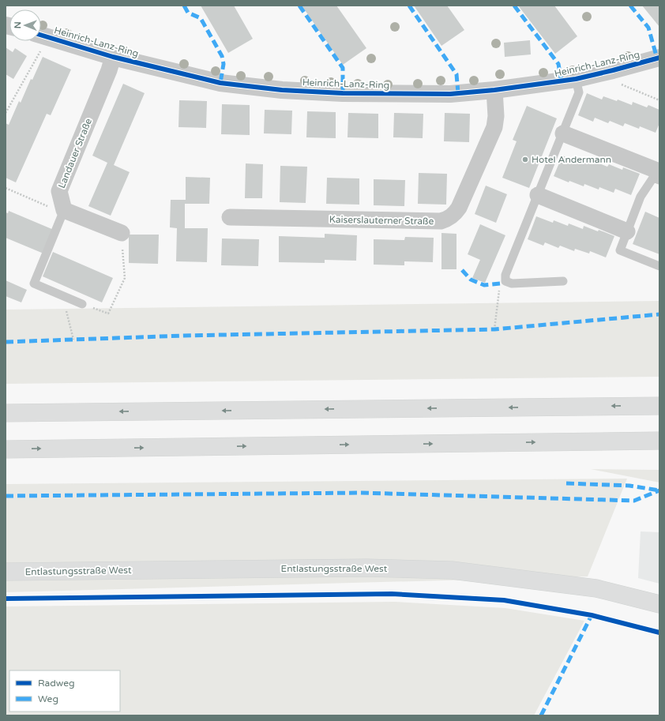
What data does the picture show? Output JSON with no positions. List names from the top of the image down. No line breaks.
{"streets":{"main road":["Entlastungsstraße West"],"street":["Heinrich-Lanz-Ring","Landauer Straße","Kaiserslauterner Straße"]},"crossings":[["Heinrich-Lanz-Ring","Landauer Straße"],["Heinrich-Lanz-Ring","Kaiserslauterner Straße"]],"places":["Hotel Andermann"],"legend":["Radweg","Weg"],"north":"left"}
